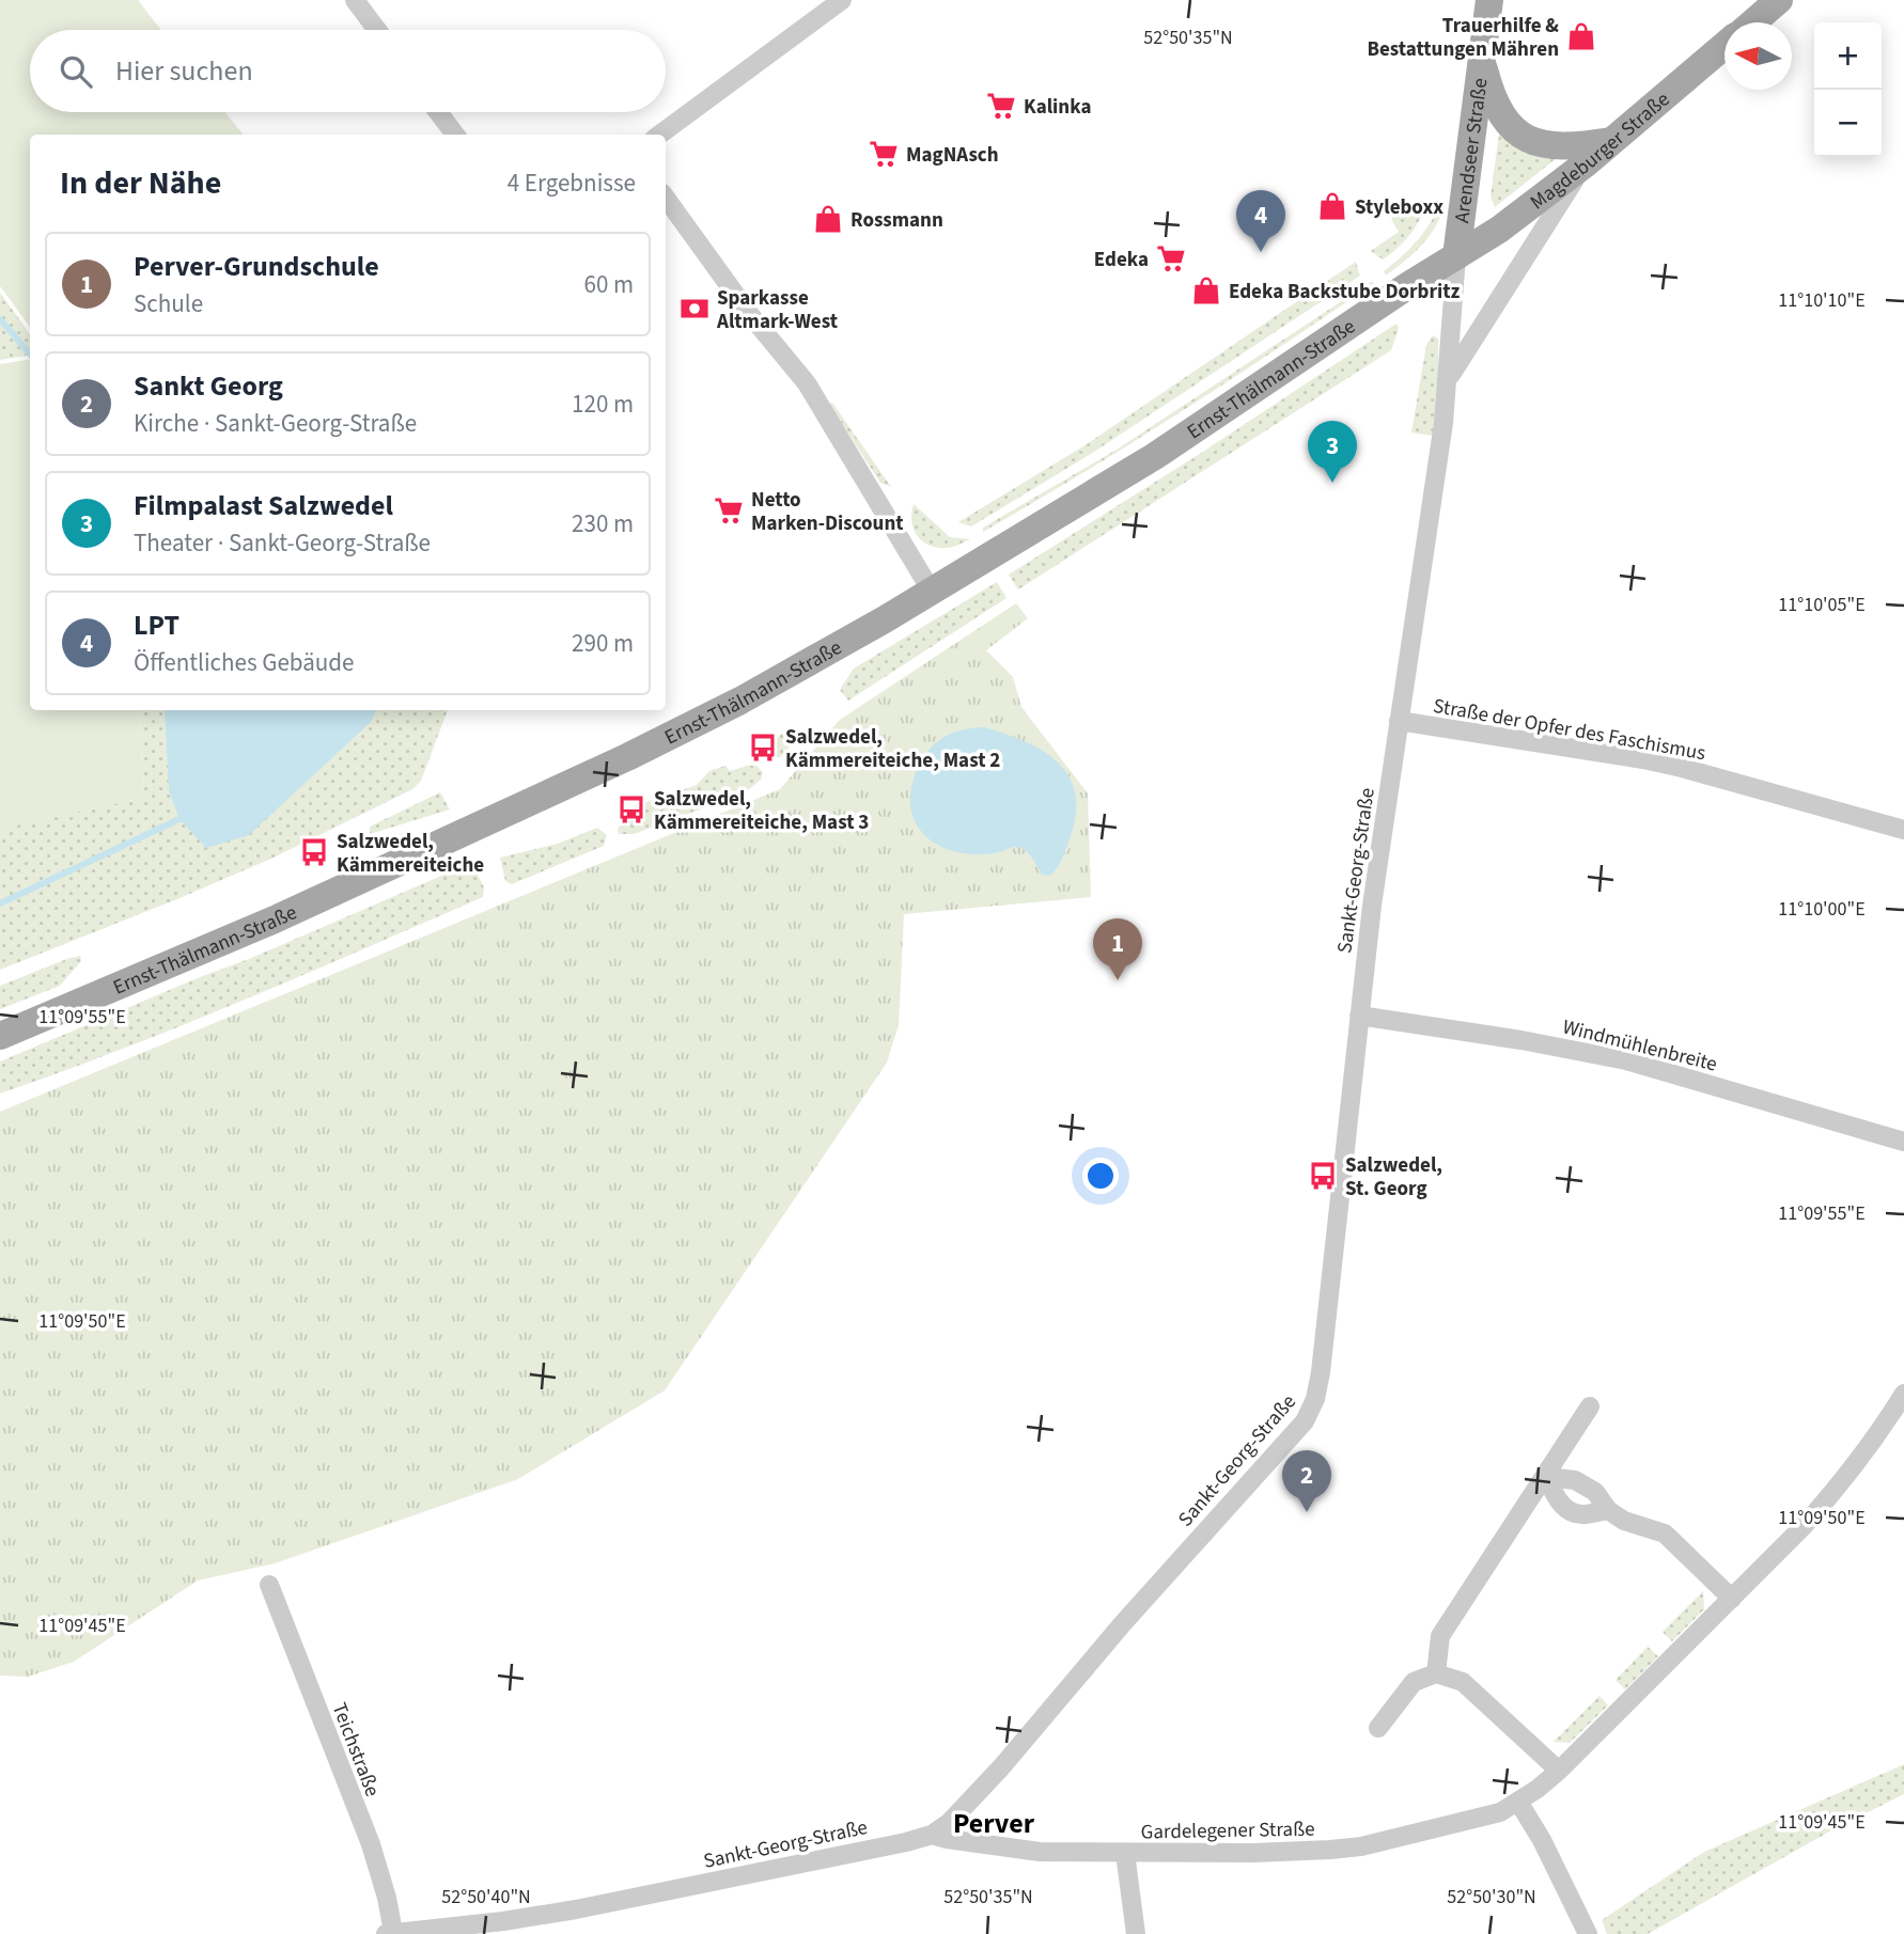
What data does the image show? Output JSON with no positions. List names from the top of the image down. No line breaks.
{"streets":{"main road":["Magdeburger Straße","Arendseer Straße","Ernst-Thälmann-Straße"],"street":["Straße der Opfer des Faschismus","Sankt-Georg-Straße","Windmühlenbreite","Teichstraße","Gardelegener Straße"]},"crossings":[["Magdeburger Straße","Arendseer Straße"],["Magdeburger Straße","Ernst-Thälmann-Straße"],["Magdeburger Straße","Sankt-Georg-Straße"],["Arendseer Straße","Ernst-Thälmann-Straße"],["Arendseer Straße","Sankt-Georg-Straße"],["Ernst-Thälmann-Straße","Sankt-Georg-Straße"],["Straße der Opfer des Faschismus","Sankt-Georg-Straße"],["Sankt-Georg-Straße","Windmühlenbreite"],["Sankt-Georg-Straße","Teichstraße"],["Sankt-Georg-Straße","Gardelegener Straße"]],"districts":["Perver"],"places":{"shop":["Trauerhilfe & Bestattungen Mähren","Styleboxx","Rossmann","Edeka Backstube Dorbritz"],"supermarket":["Kalinka","MagNAsch","Edeka","Netto Marken-Discount"],"bank":["Sparkasse Altmark-West"],"bus stop":["Salzwedel, Kämmereiteiche, Mast 2","Salzwedel, Kämmereiteiche, Mast 3","Salzwedel, Kämmereiteiche","Salzwedel, St. Georg"]},"north":"left","page":{"map_buttons":["+","−"],"search":"Hier suchen","heading":["In der Nähe","4 Ergebnisse"],"pins":["4","3","1","2"],"list":[{"mark":"1","name":"Perver-Grundschule","note":"Schule","value":"60 m"},{"mark":"2","name":"Sankt Georg","note":"Kirche · Sankt-Georg-Straße","value":"120 m"},{"mark":"3","name":"Filmpalast Salzwedel","note":"Theater · Sankt-Georg-Straße","value":"230 m"},{"mark":"4","name":"LPT","note":"Öffentliches Gebäude","value":"290 m"}]},"coordinates":["52°50'35\"N","11°10'10\"E","11°10'05\"E","11°10'00\"E","11°09'55\"E","11°09'50\"E","11°09'45\"E","52°50'40\"N","52°50'30\"N"]}
